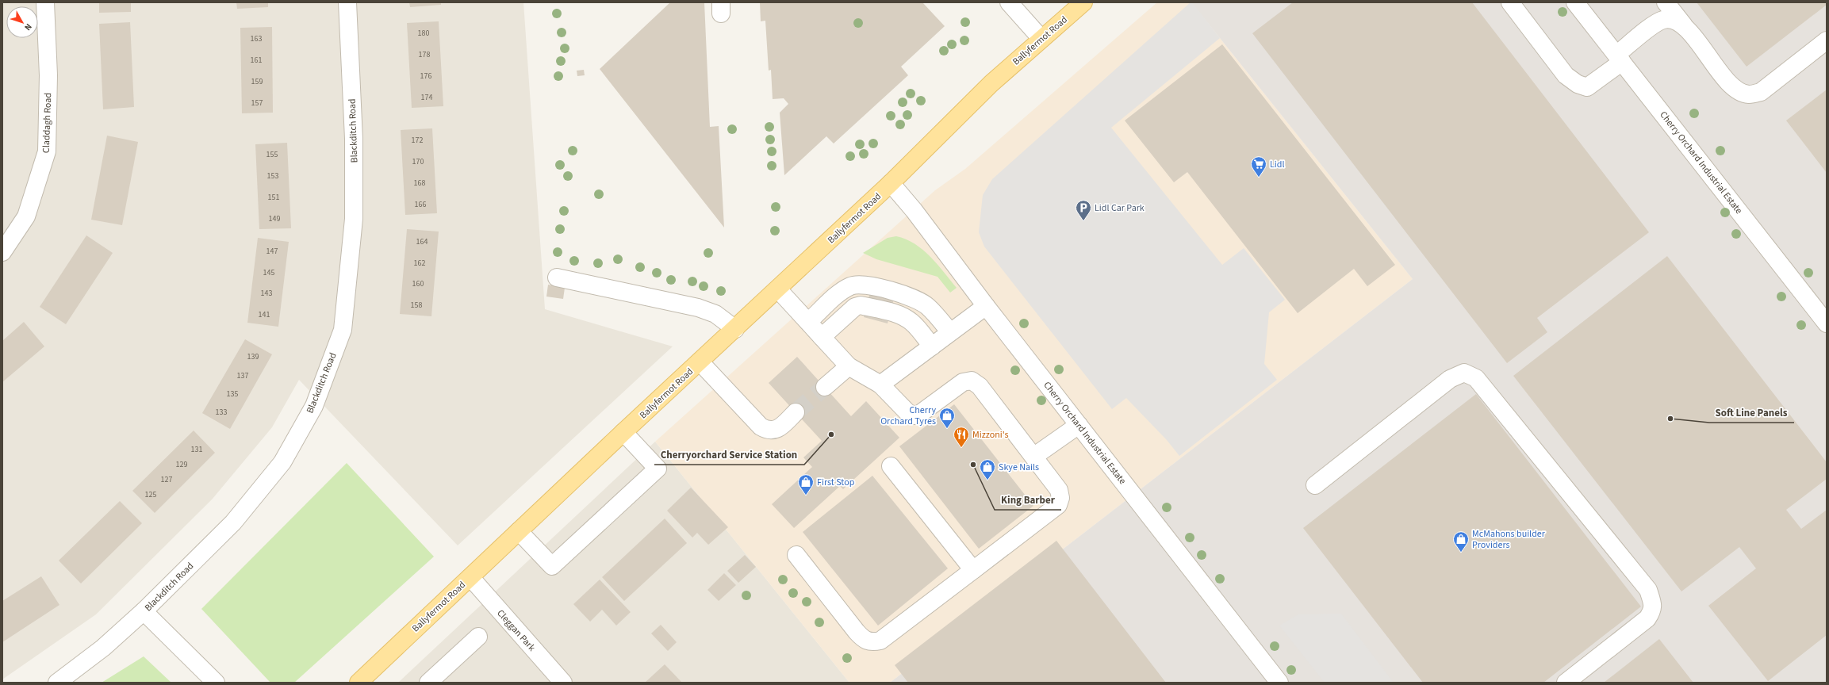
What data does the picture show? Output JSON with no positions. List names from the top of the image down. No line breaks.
{"streets":{"main road":["Ballyfermot Road"],"street":["Claddagh Road","Blackditch Road","Cherry Orchard Industrial Estate","Cleggan Park"]},"crossings":[["Ballyfermot Road","Cherry Orchard Industrial Estate"],["Ballyfermot Road","Cleggan Park"]],"places":{"supermarket":["Lidl"],"parking":["Lidl Car Park"],"other":["Soft Line Panels","Cherryorchard Service Station","King Barber"],"shop":["Cherry Orchard Tyres","Skye Nails","First Stop","McMahons builder Providers"],"restaurant":["Mizzoni's"]},"house_numbers":["180","163","178","161","176","159","174","157","172","155","170","153","168","151","166","149","164","147","162","145","160","143","158","141","139","137","135","133","131","129","127","125"],"north":"bottom right"}
